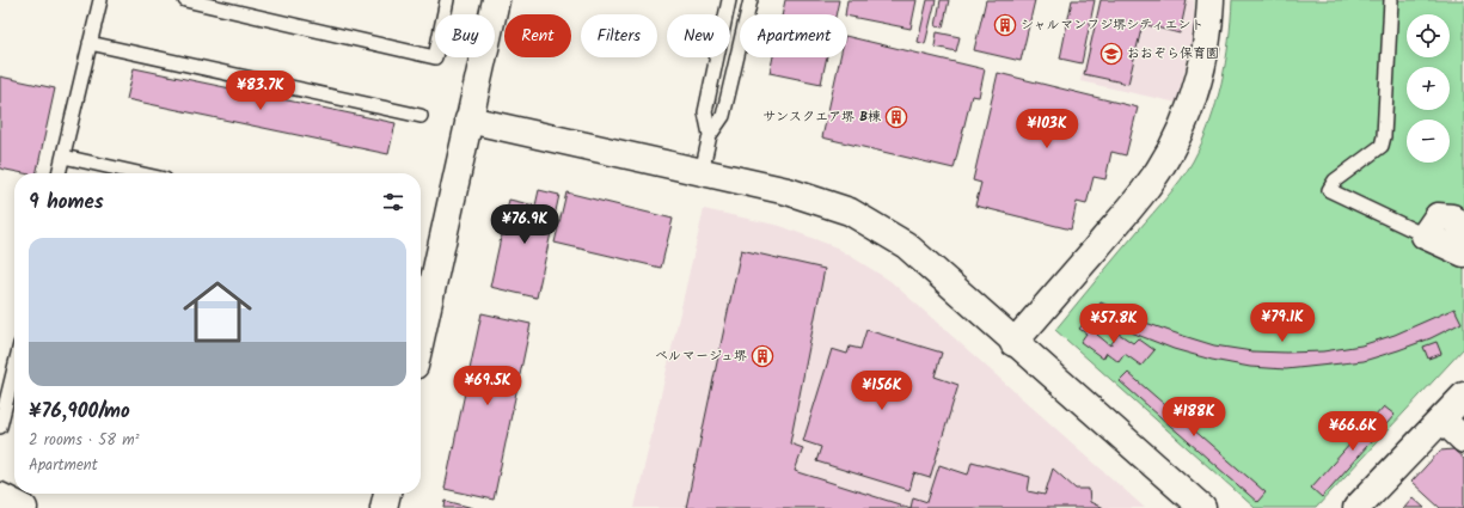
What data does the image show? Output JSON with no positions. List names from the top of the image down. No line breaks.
{"places":{"building":["シャルマンフジ堺シティエント","サンスクエア堺 B棟","ベルマージュ堺"],"school or university":["おおぞら保育園"]},"page":{"map_buttons":["+","−"],"chip":["Buy","Rent","Filters","New","Apartment"],"price":["¥83.7K","¥103K","¥76.9K","¥79.1K","¥57.8K","¥69.5K","¥156K","¥188K","¥66.6K"],"heading":"9 homes","list":[{"name":"¥76,900/mo","note":"2 rooms · 58 m² · Apartment"}]}}
